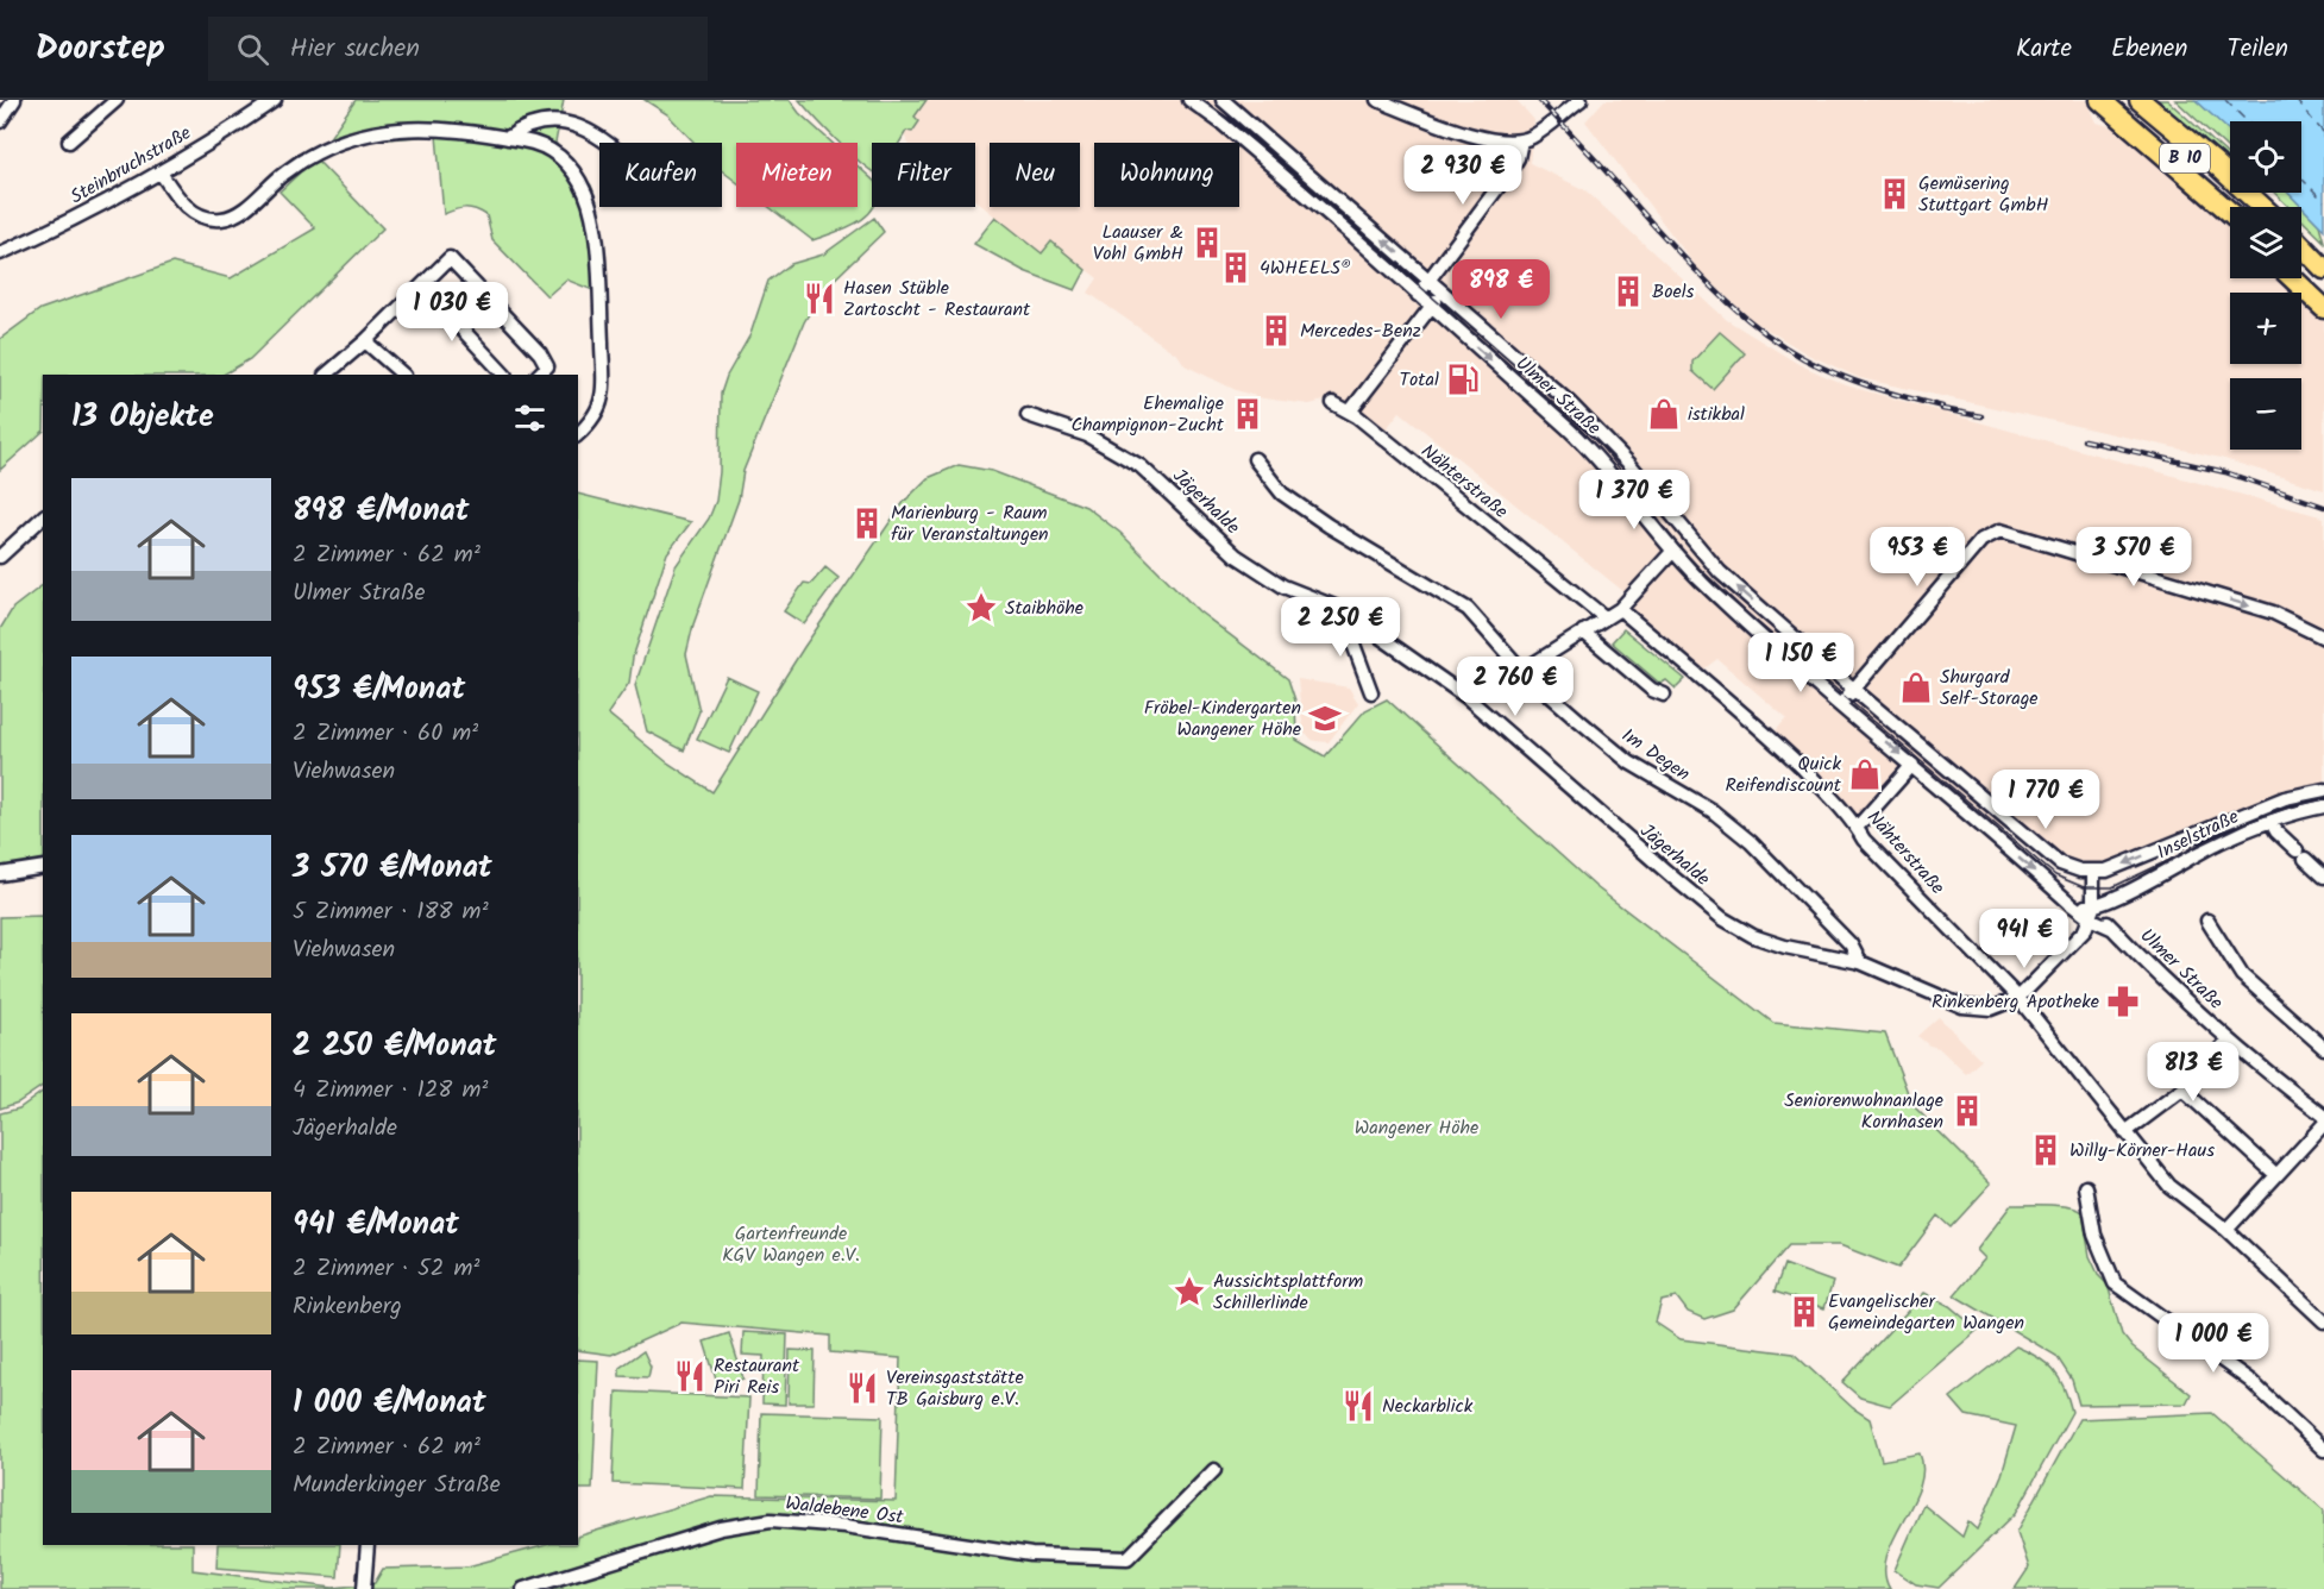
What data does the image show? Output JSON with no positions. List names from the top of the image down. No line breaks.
{"streets":{"highway":["B 10"],"street":["Steinbruchstraße","Ulmer Straße","Nähterstraße","Jägerhalde","Im Degen","Inselstraße","Waldebene Ost"]},"crossings":[["Ulmer Straße","Inselstraße"],["Nähterstraße","Jägerhalde"],["Jägerhalde","Im Degen"]],"parks":["Wangener Höhe","Gartenfreunde KGV Wangen e.V."],"places":{"building":["Gemüsering Stuttgart GmbH","Laauser & Vohl GmbH","4WHEELS®","Boels","Mercedes-Benz","Ehemalige Champignon-Zucht","Marienburg - Raum für Veranstaltungen","Seniorenwohnanlage Kornhasen","Willy-Körner-Haus","Evangelischer Gemeindegarten Wangen"],"restaurant":["Hasen Stüble Zartoscht - Restaurant","Restaurant Piri Reis","Vereinsgaststätte TB Gaisburg e.V.","Neckarblick"],"fuel station":["Total"],"shop":["istikbal","Shurgard Self-Storage","Quick Reifendiscount"],"place":["Staibhöhe","Aussichtsplattform Schillerlinde"],"school or university":["Fröbel-Kindergarten Wangener Höhe"],"pharmacy":["Rinkenberg Apotheke"]},"page":{"header":"Doorstep","search":"Hier suchen","nav":["Karte","Ebenen","Teilen"],"map_buttons":["+","−"],"chip":["Kaufen","Mieten","Filter","Neu","Wohnung"],"price":["2 930 €","898 €","1 030 €","1 370 €","953 €","3 570 €","2 250 €","1 150 €","2 760 €","1 770 €","941 €","813 €","1 000 €"],"heading":"13 Objekte","list":[{"name":"898 €/Monat","note":"2 Zimmer · 62 m² · Ulmer Straße"},{"name":"953 €/Monat","note":"2 Zimmer · 60 m² · Viehwasen"},{"name":"3 570 €/Monat","note":"5 Zimmer · 188 m² · Viehwasen"},{"name":"2 250 €/Monat","note":"4 Zimmer · 128 m² · Jägerhalde"},{"name":"941 €/Monat","note":"2 Zimmer · 52 m² · Rinkenberg"},{"name":"1 000 €/Monat","note":"2 Zimmer · 62 m² · Munderkinger Straße"}]}}
